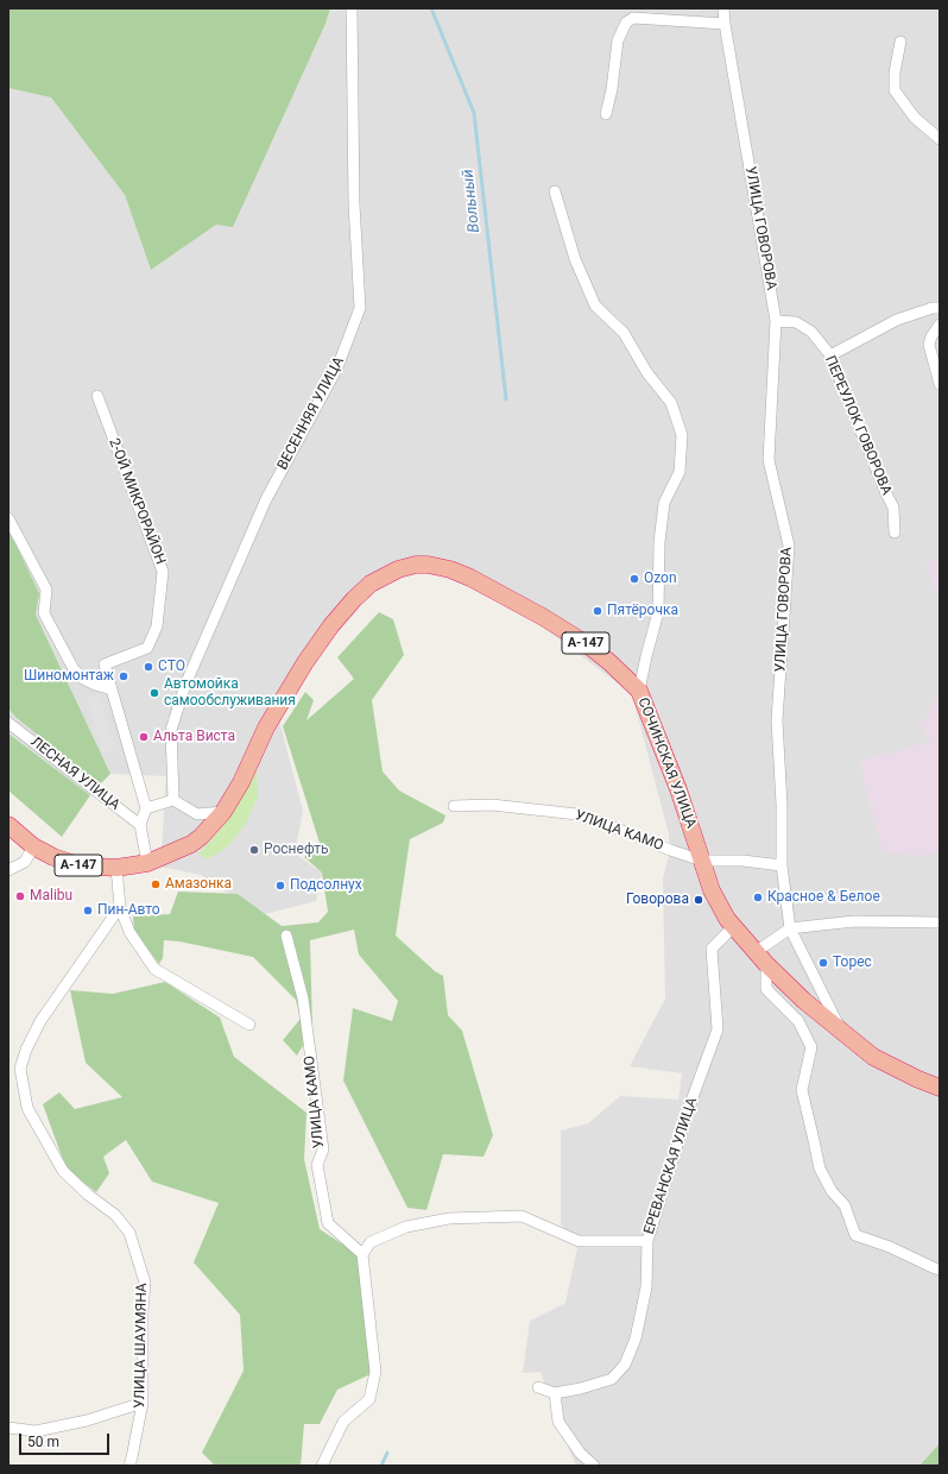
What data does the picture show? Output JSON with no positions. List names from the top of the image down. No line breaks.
{"streets":{"highway":["А-147","СОЧИНСКАЯ УЛИЦА"],"street":["УЛИЦА ГОВОРОВА","ВЕСЕННЯЯ УЛИЦА","ПЕРЕУЛОК ГОВОРОВА","2-ОЙ МИКРОРАЙОН","ЛЕСНАЯ УЛИЦА","УЛИЦА КАМО","ЕРЕВАНСКАЯ УЛИЦА","УЛИЦА ШАУМЯНА"]},"crossings":[["УЛИЦА ГОВОРОВА","ПЕРЕУЛОК ГОВОРОВА"],["УЛИЦА ГОВОРОВА","СОЧИНСКАЯ УЛИЦА"],["УЛИЦА ГОВОРОВА","УЛИЦА КАМО"],["А-147","СОЧИНСКАЯ УЛИЦА"],["СОЧИНСКАЯ УЛИЦА","УЛИЦА КАМО"],["СОЧИНСКАЯ УЛИЦА","ЕРЕВАНСКАЯ УЛИЦА"]],"water":["Вольный"],"places":["Ozon","Пятёрочка","СТО","Шиномонтаж","Автомойка самообслуживания","Альта Виста","Роснефть","Амазонка","Подсолнух","Malibu","Красное & Белое","Говорова","Пин-Авто","Торес"],"scale_bar":"50 m"}
